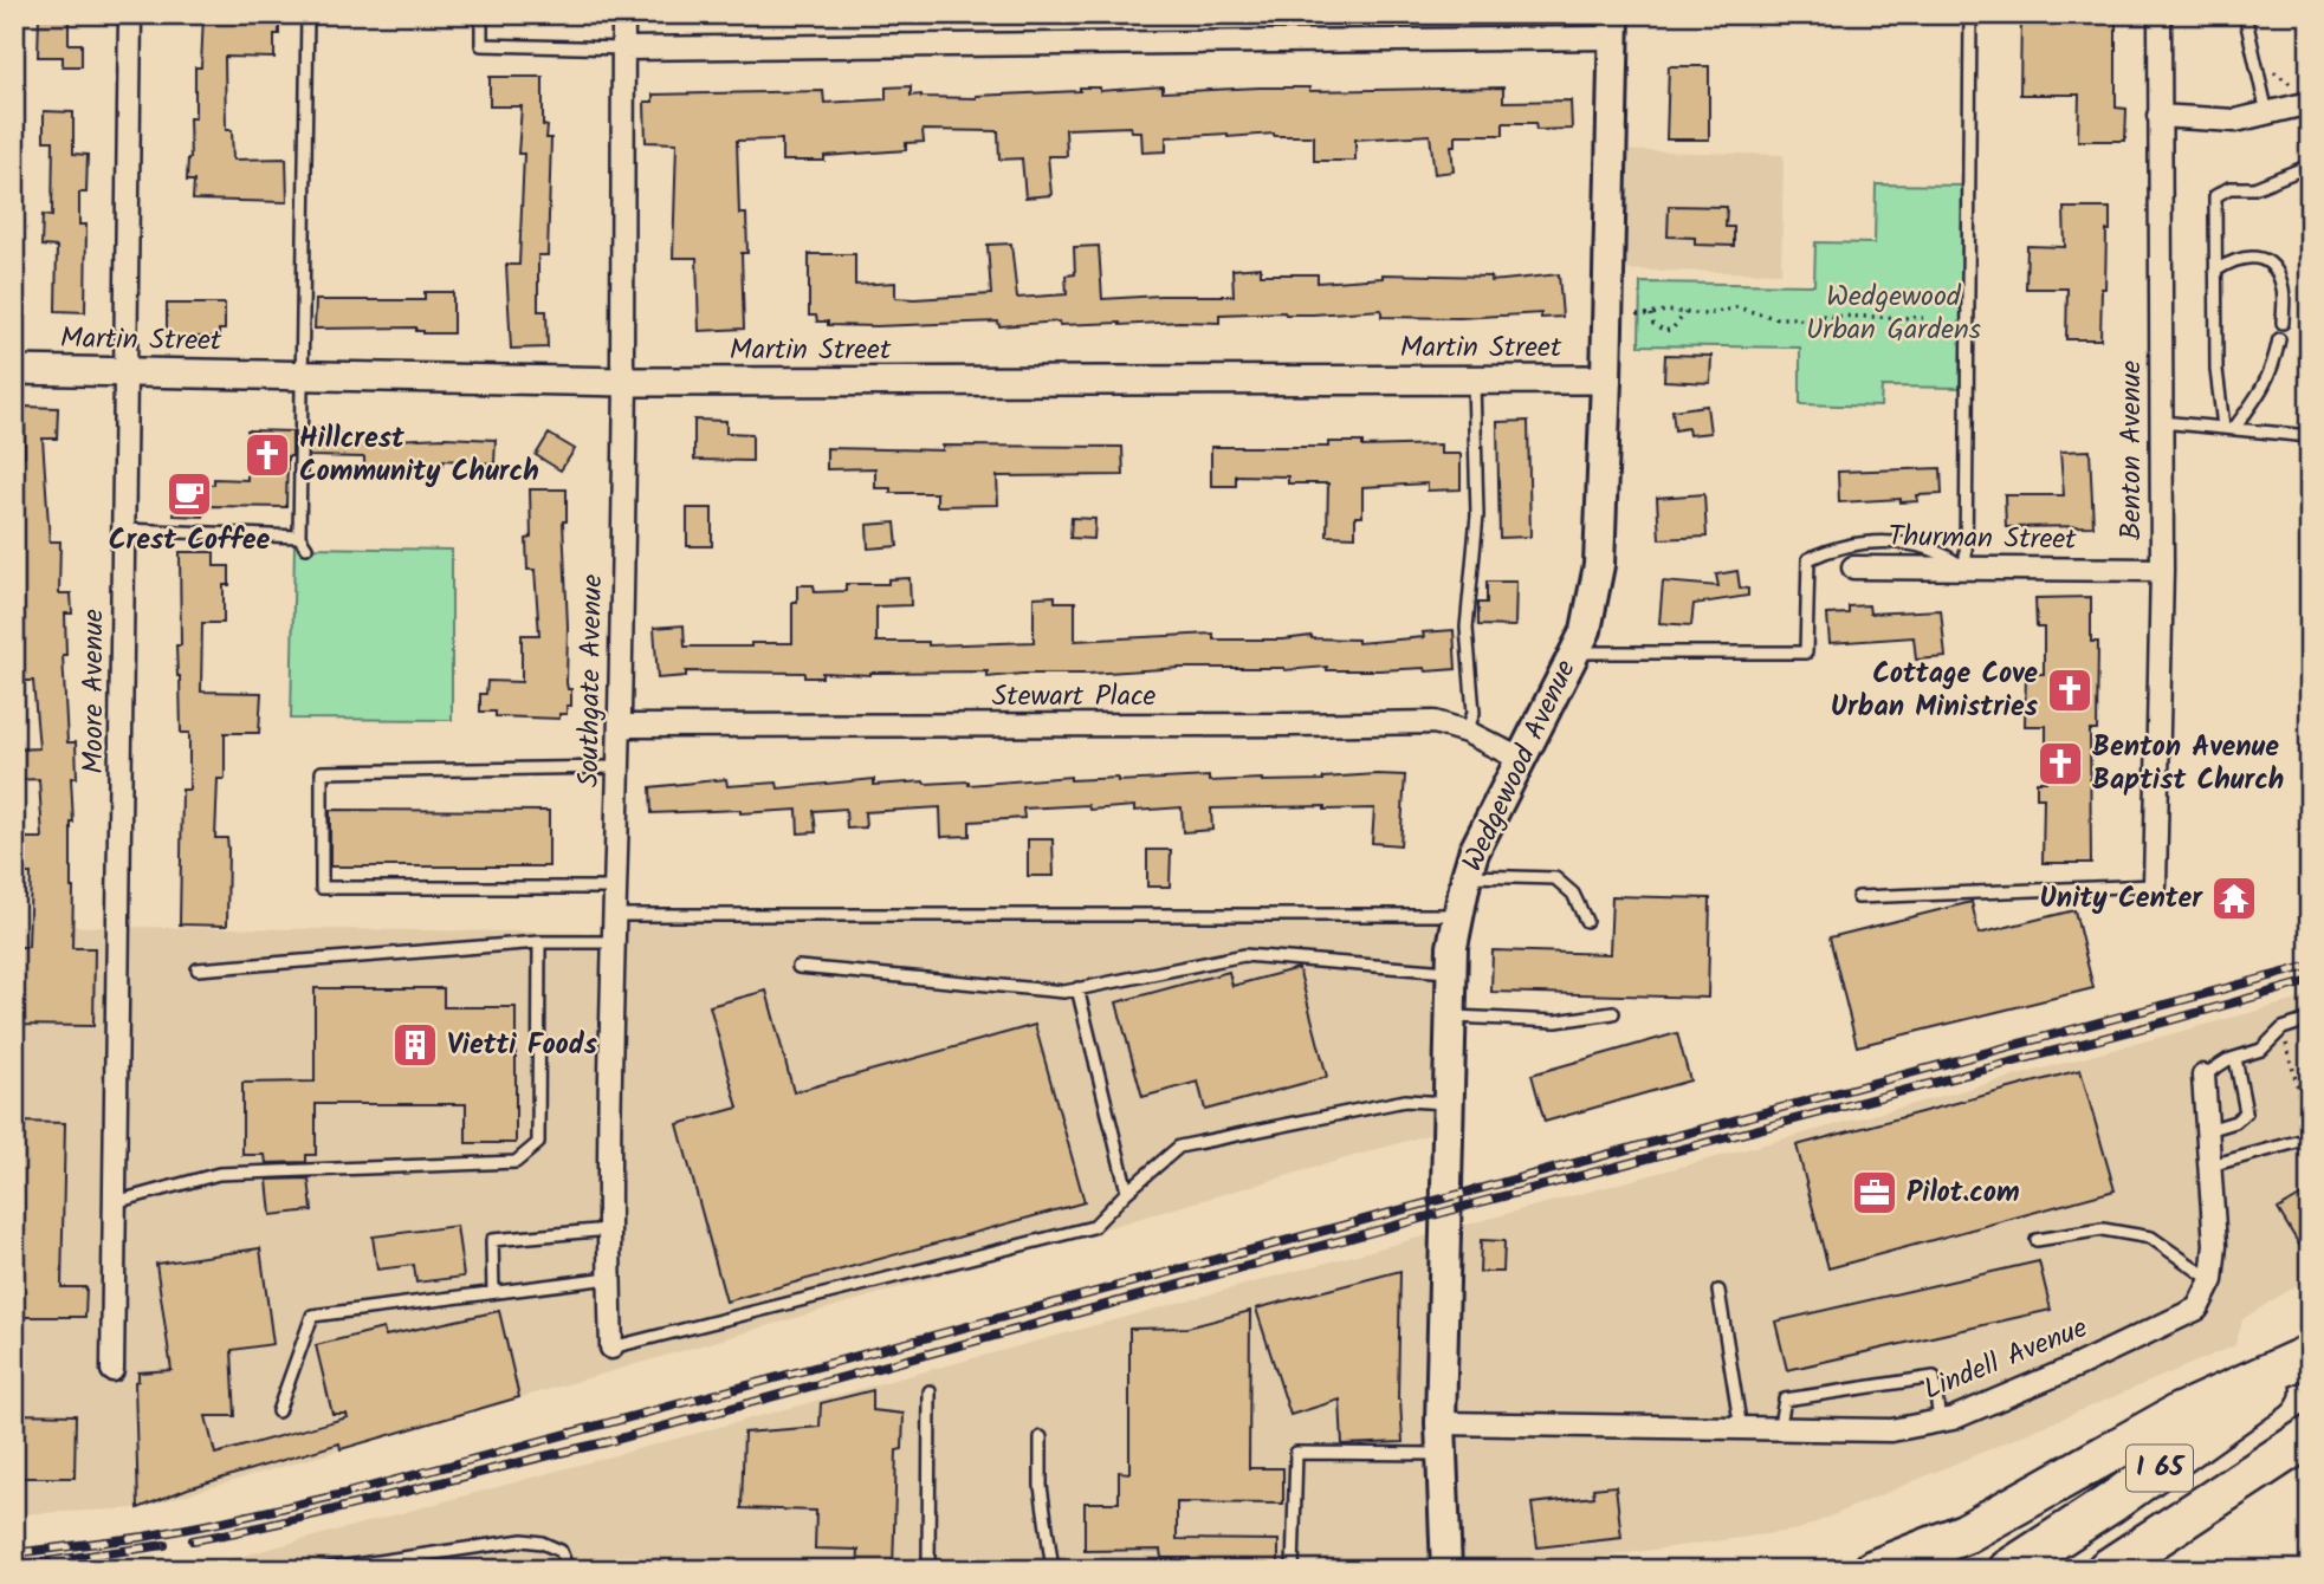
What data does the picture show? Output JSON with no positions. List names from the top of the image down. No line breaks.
{"streets":{"highway":["I 65"],"main road":["Wedgewood Avenue"],"street":["Martin Street","Benton Avenue","Thurman Street","Southgate Avenue","Moore Avenue","Stewart Place","Lindell Avenue"]},"crossings":[["Martin Street","Southgate Avenue"],["Martin Street","Moore Avenue"],["Martin Street","Wedgewood Avenue"],["Benton Avenue","Thurman Street"],["Southgate Avenue","Stewart Place"],["Stewart Place","Wedgewood Avenue"],["Wedgewood Avenue","Lindell Avenue"]],"parks":["Wedgewood Urban Gardens"],"places":{"church":["Hillcrest Community Church","Cottage Cove Urban Ministries","Benton Avenue Baptist Church"],"cafe":["Crest Coffee"],"temple":["Unity Center"],"building":["Vietti Foods"],"office":["Pilot.com"]}}
